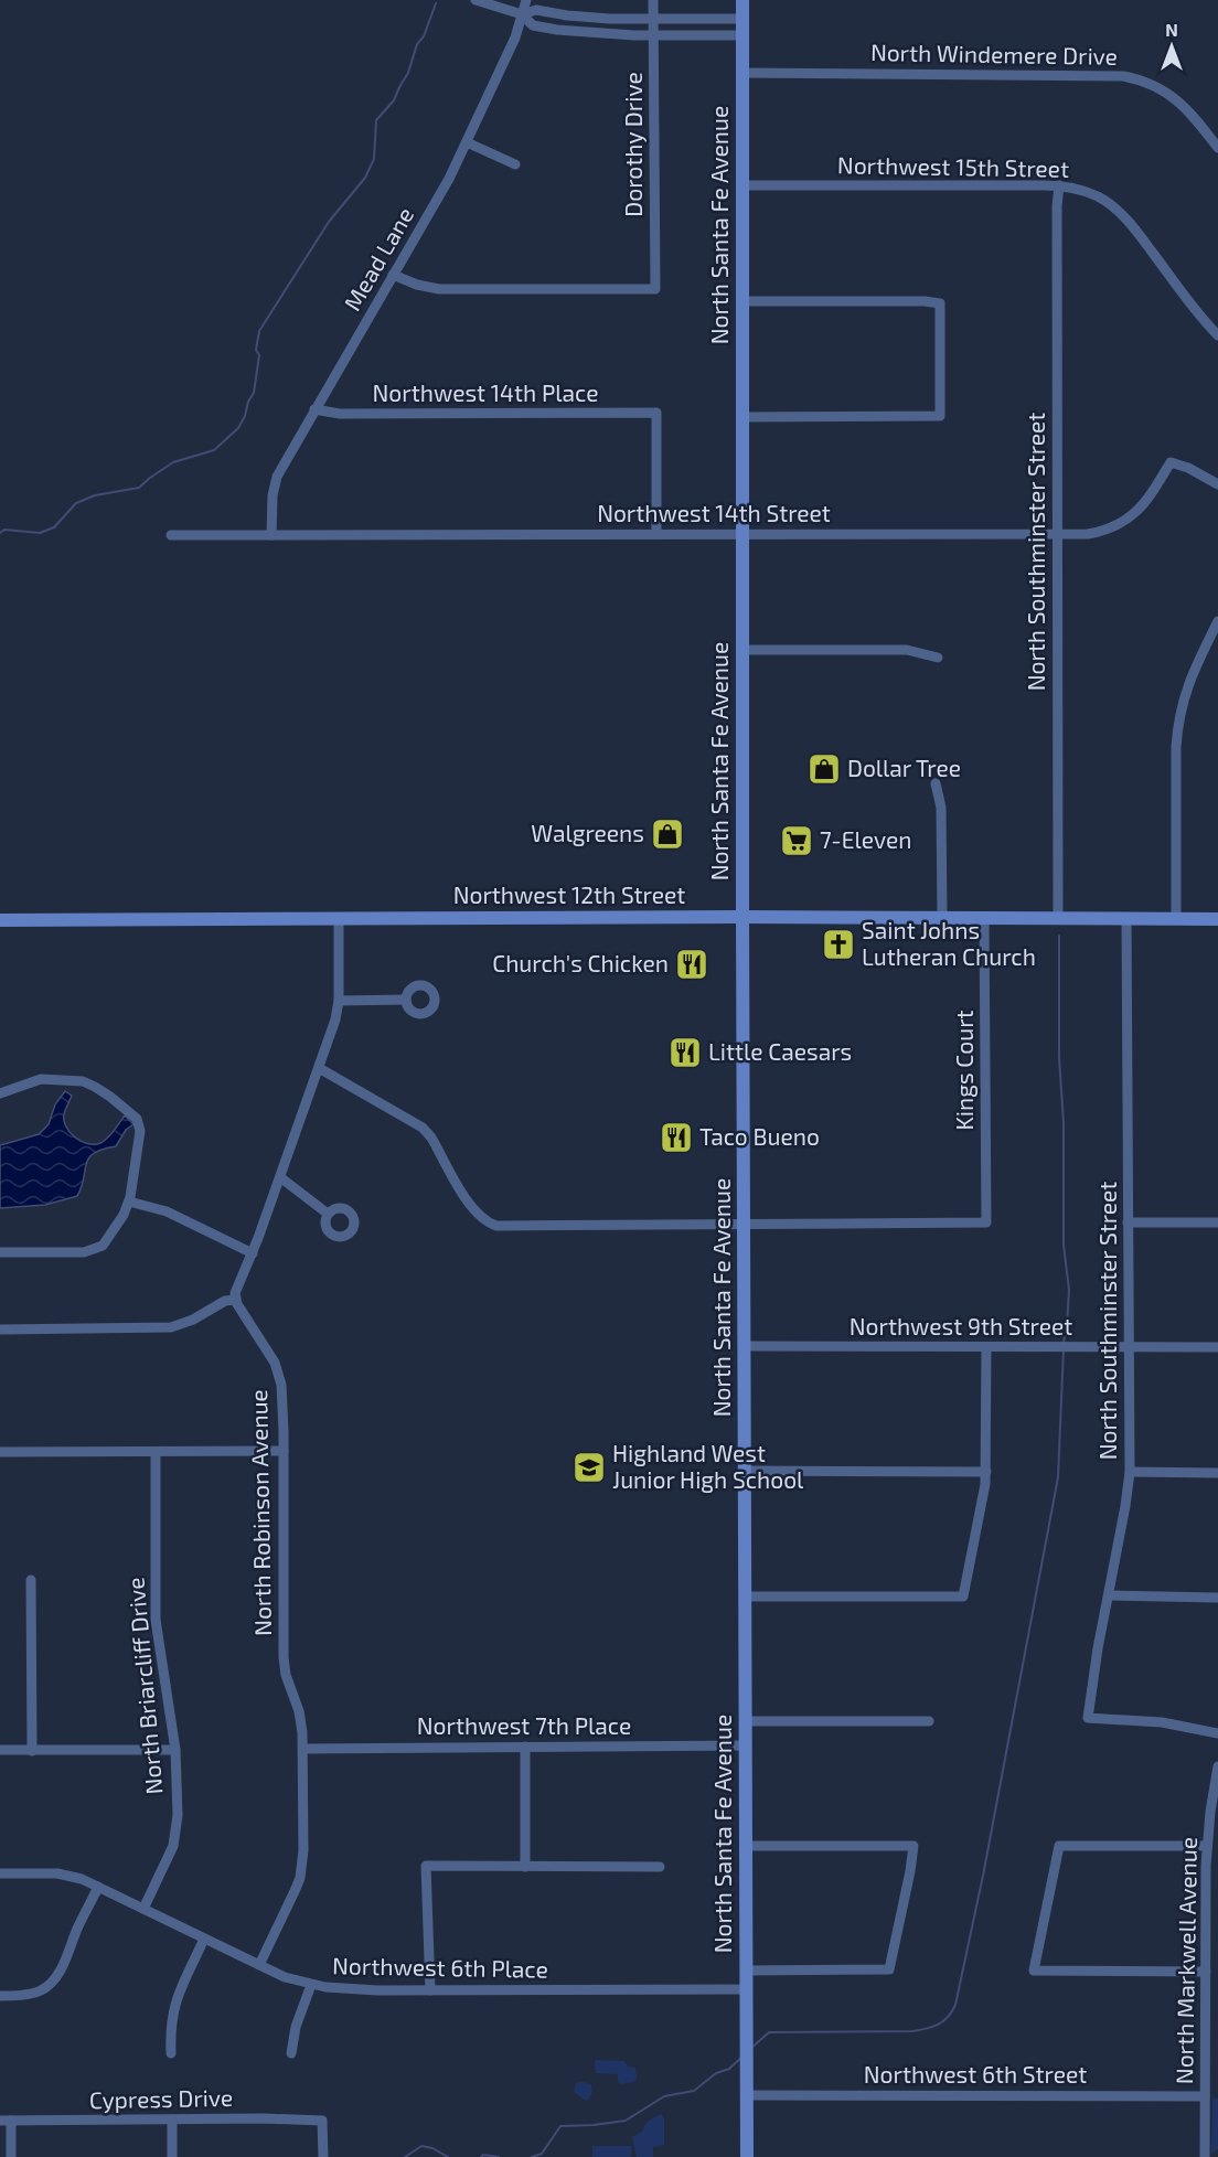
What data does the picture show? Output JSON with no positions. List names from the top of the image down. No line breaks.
{"streets":{"main road":["North Santa Fe Avenue","Northwest 12th Street"],"street":["North Windemere Drive","Dorothy Drive","Northwest 15th Street","Mead Lane","Northwest 14th Place","Northwest 14th Street","North Southminster Street","Kings Court","Northwest 9th Street","North Robinson Avenue","North Briarcliff Drive","Northwest 7th Place","North Markwell Avenue","Northwest 6th Place","Northwest 6th Street","Cypress Drive"]},"crossings":[["North Windemere Drive","North Santa Fe Avenue"],["Dorothy Drive","Mead Lane"],["Northwest 15th Street","North Santa Fe Avenue"],["Northwest 15th Street","North Southminster Street"],["North Santa Fe Avenue","Northwest 14th Street"],["North Santa Fe Avenue","Northwest 12th Street"],["North Santa Fe Avenue","Kings Court"],["North Santa Fe Avenue","Northwest 9th Street"],["North Santa Fe Avenue","Northwest 7th Place"],["North Santa Fe Avenue","Northwest 6th Place"],["North Santa Fe Avenue","Northwest 6th Street"],["Mead Lane","Northwest 14th Place"],["Mead Lane","Northwest 14th Street"],["Northwest 14th Place","Northwest 14th Street"],["Northwest 14th Street","North Southminster Street"],["North Southminster Street","Northwest 12th Street"],["North Southminster Street","Northwest 9th Street"],["Northwest 12th Street","Kings Court"],["North Robinson Avenue","Northwest 7th Place"],["North Robinson Avenue","Northwest 6th Place"],["North Briarcliff Drive","Northwest 6th Place"],["North Markwell Avenue","Northwest 6th Street"]],"places":{"shop":["Dollar Tree","Walgreens"],"supermarket":["7-Eleven"],"church":["Saint Johns Lutheran Church"],"restaurant":["Church's Chicken","Little Caesars","Taco Bueno"],"school or university":["Highland West Junior High School"]},"north":"top"}
